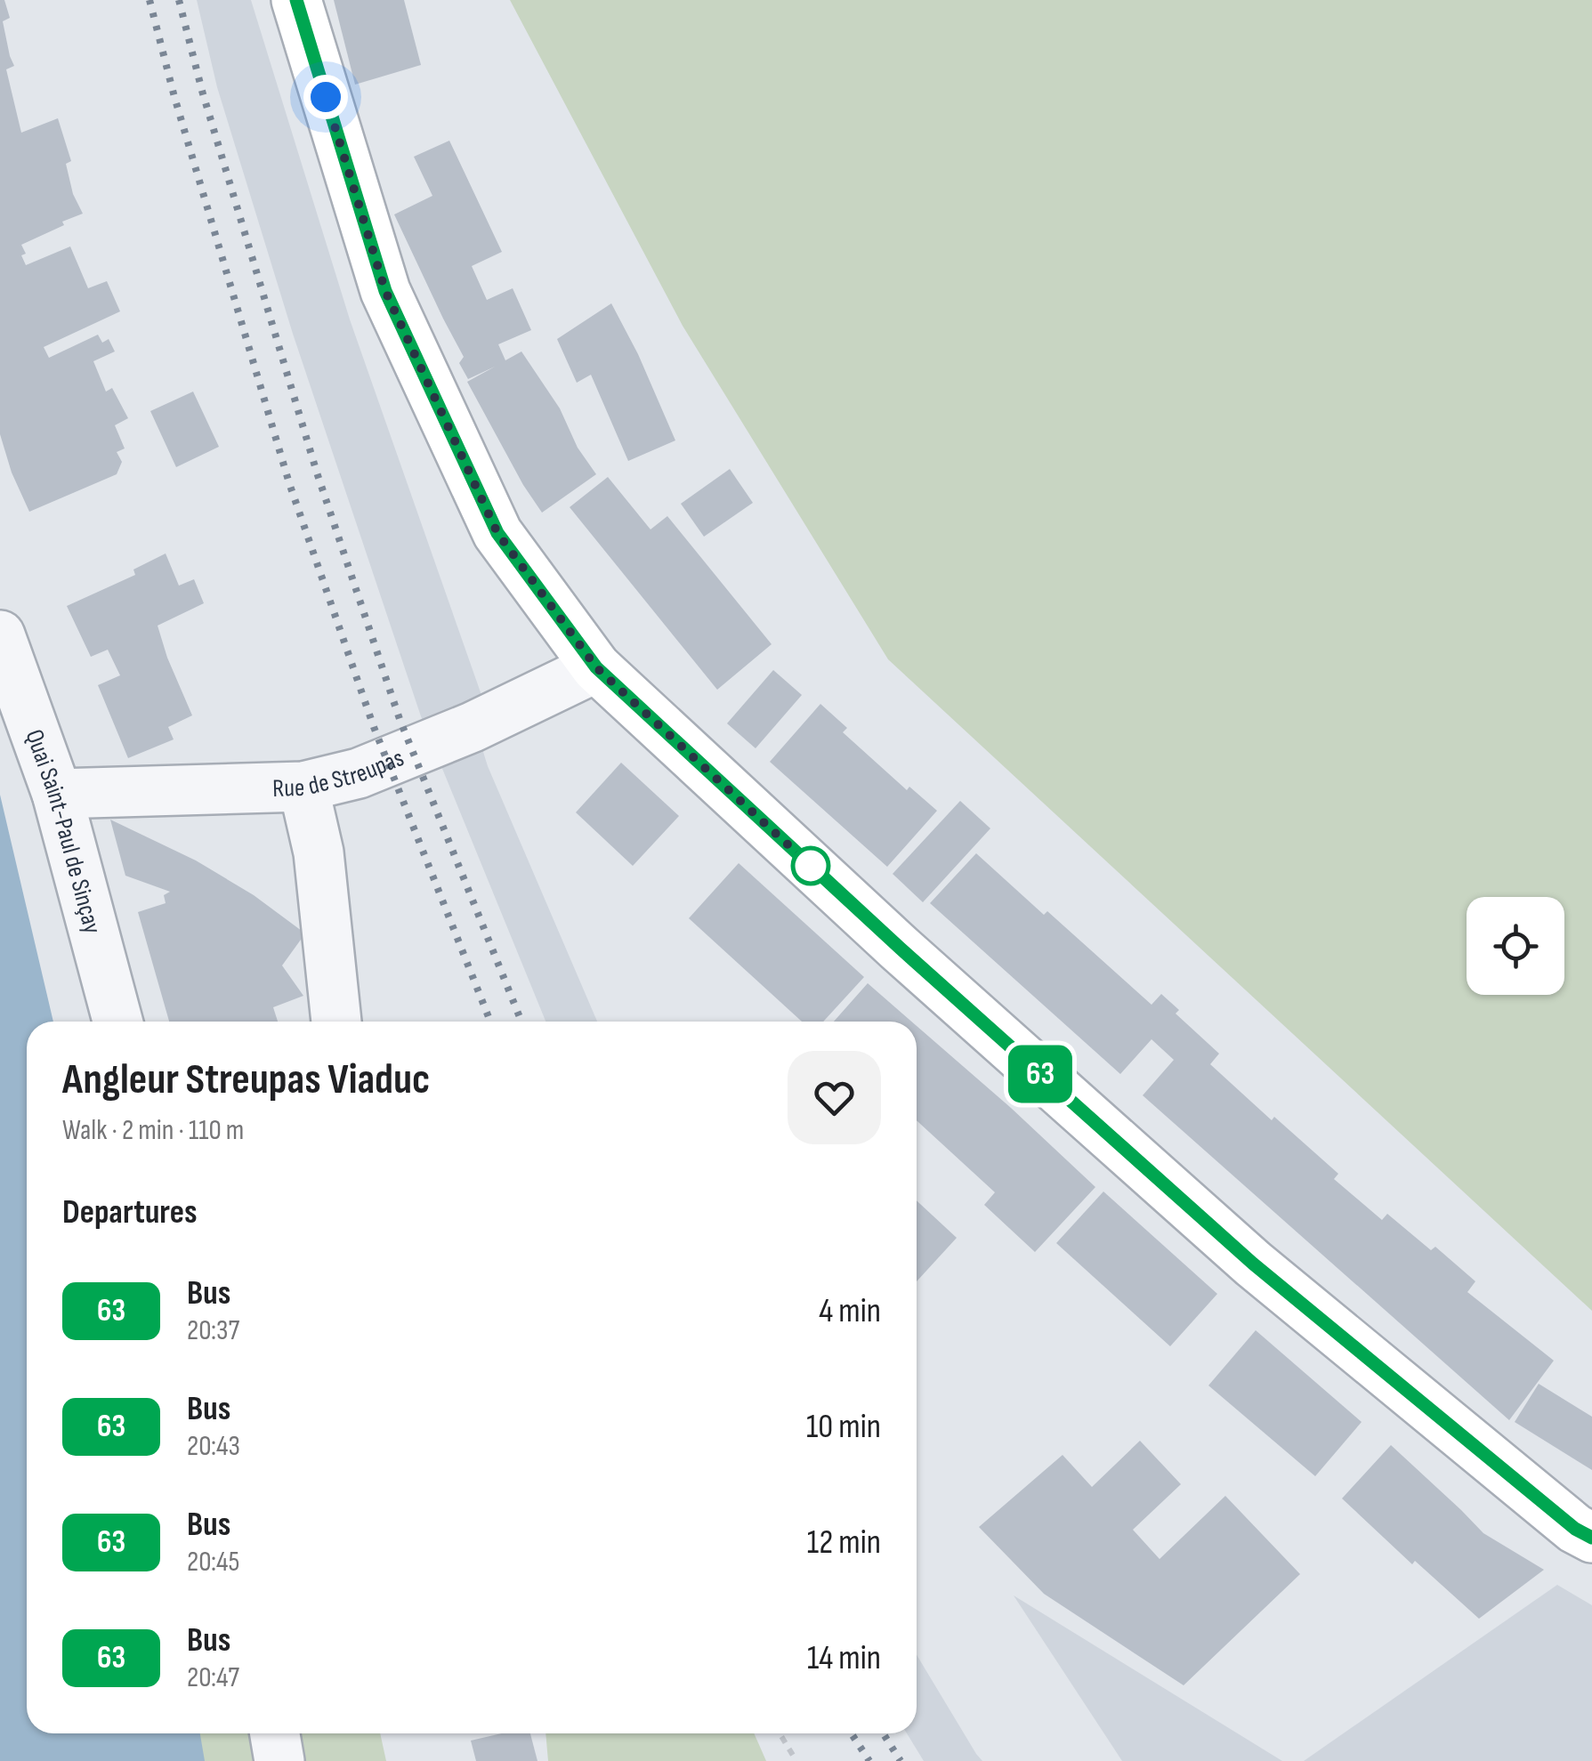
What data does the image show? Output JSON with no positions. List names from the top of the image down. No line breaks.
{"streets":{"street":["Rue de Streupas","Quai Saint-Paul de Sinçay"]},"crossings":[["Rue de Streupas","Quai Saint-Paul de Sinçay"]],"lines":["bus line 63"],"page":{"on_map":"63","heading":[["Angleur Streupas Viaduc","Walk · 2 min · 110 m"],"Departures"],"list":[{"mark":"63","name":"Bus","note":"20:37","value":"4 min"},{"mark":"63","name":"Bus","note":"20:43","value":"10 min"},{"mark":"63","name":"Bus","note":"20:45","value":"12 min"},{"mark":"63","name":"Bus","note":"20:47","value":"14 min"}]}}
